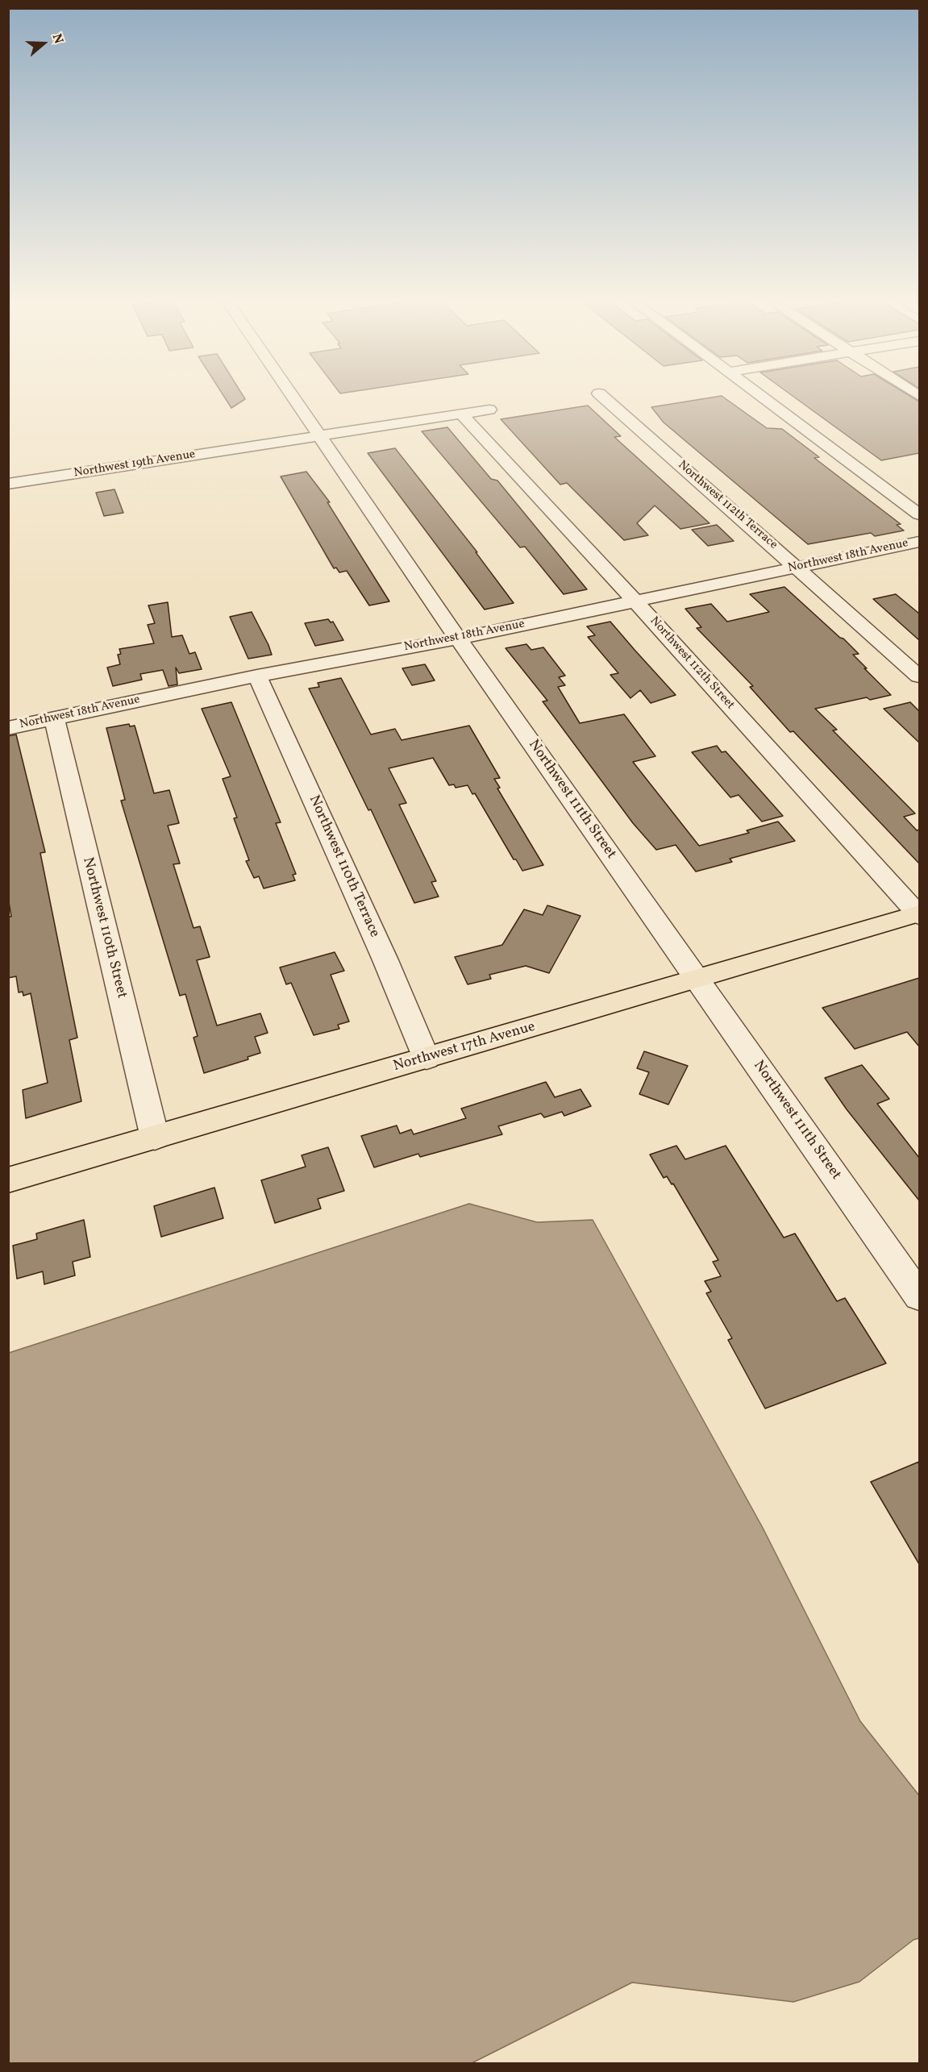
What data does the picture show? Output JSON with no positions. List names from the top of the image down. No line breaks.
{"streets":{"main road":["Northwest 17th Avenue"],"street":["Northwest 19th Avenue","Northwest 112th Terrace","Northwest 18th Avenue","Northwest 112th Street","Northwest 111th Street","Northwest 110th Terrace","Northwest 110th Street"]},"crossings":[["Northwest 19th Avenue","Northwest 112th Street"],["Northwest 19th Avenue","Northwest 111th Street"],["Northwest 112th Terrace","Northwest 18th Avenue"],["Northwest 18th Avenue","Northwest 112th Street"],["Northwest 18th Avenue","Northwest 111th Street"],["Northwest 18th Avenue","Northwest 110th Terrace"],["Northwest 18th Avenue","Northwest 110th Street"],["Northwest 112th Street","Northwest 17th Avenue"],["Northwest 111th Street","Northwest 17th Avenue"],["Northwest 110th Terrace","Northwest 17th Avenue"],["Northwest 110th Street","Northwest 17th Avenue"]],"north":"right"}
